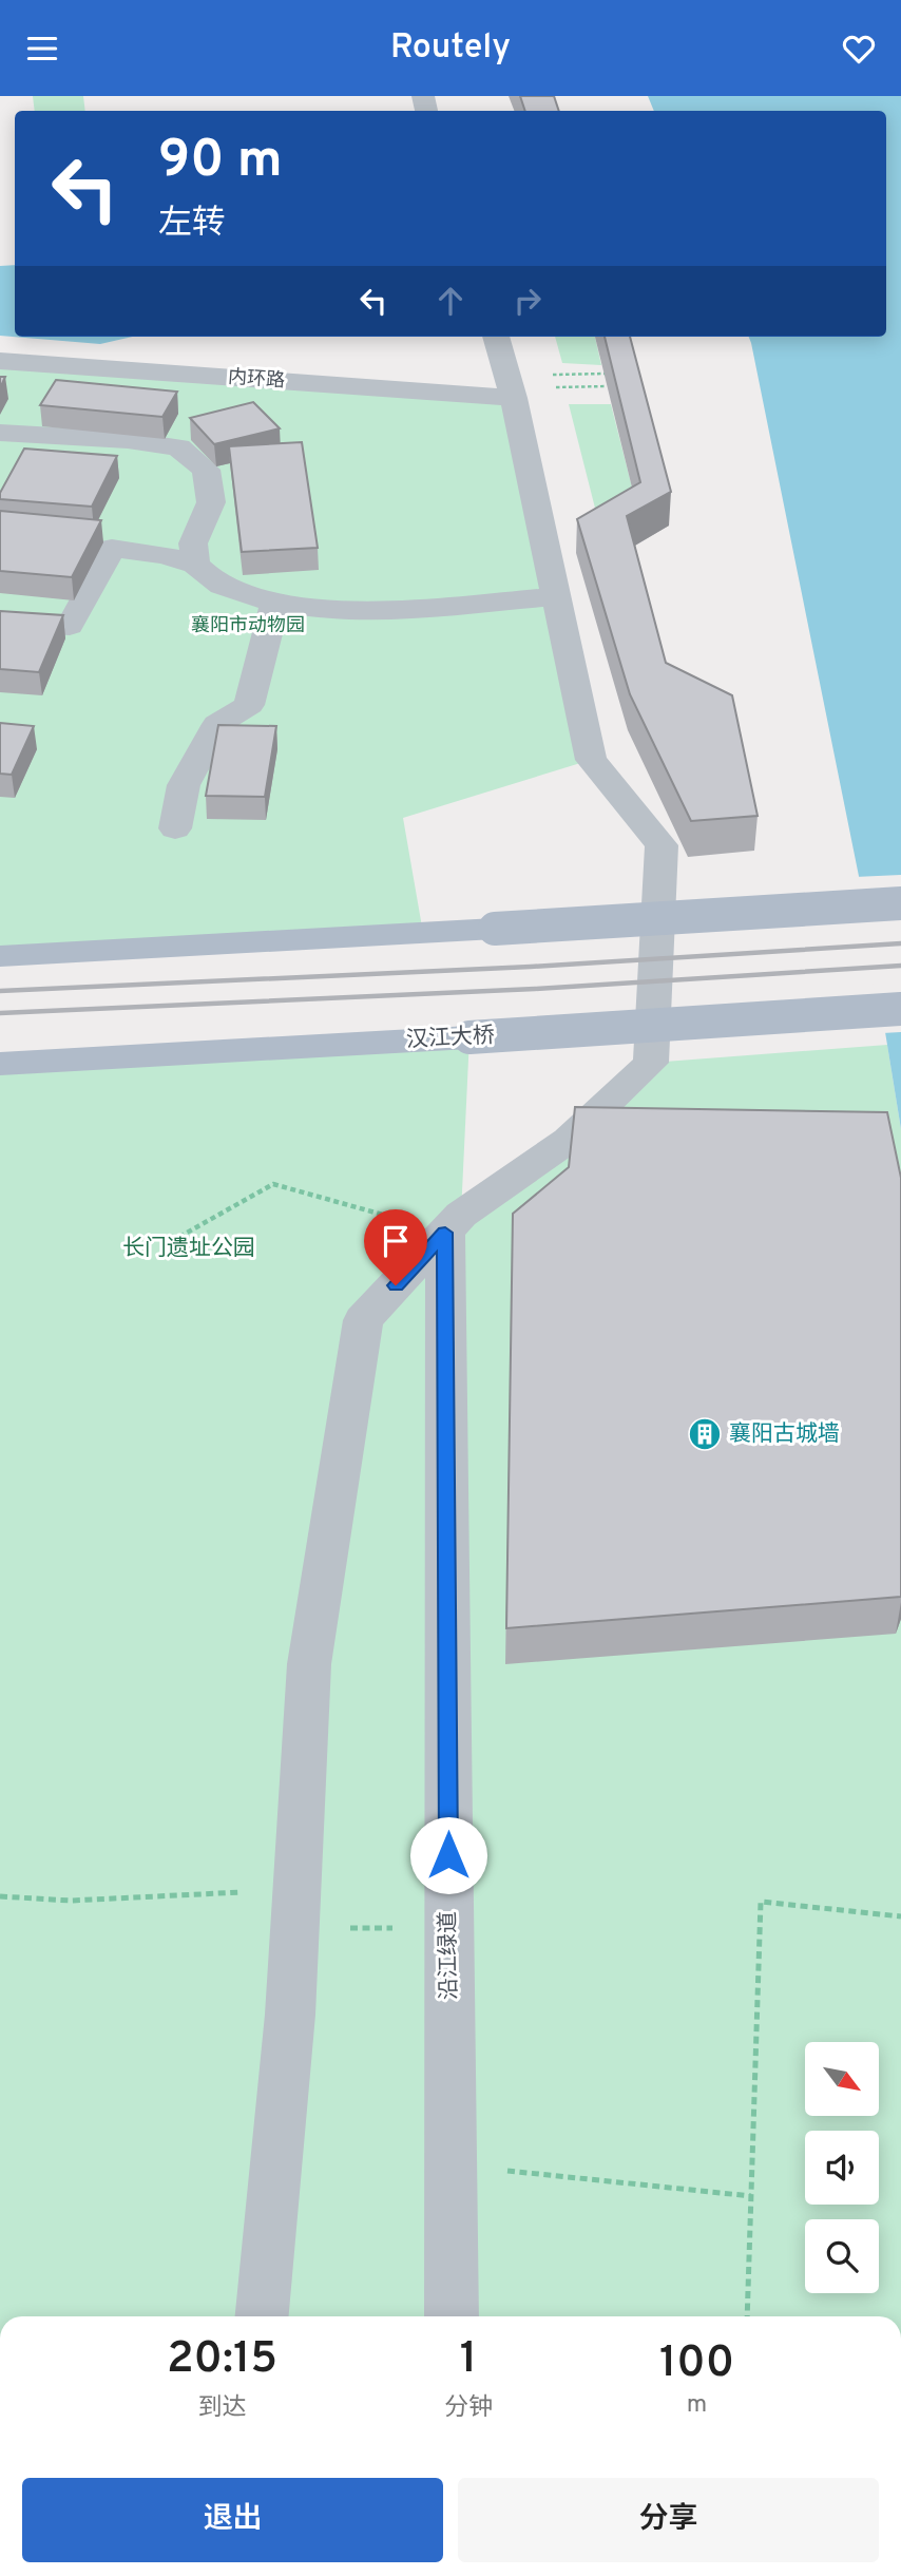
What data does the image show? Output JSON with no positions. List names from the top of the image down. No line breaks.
{"streets":{"main road":["汉江大桥"],"street":["内环路","沿江绿道"]},"parks":["襄阳市动物园","长门遗址公园"],"places":{"building":["襄阳古城墙"]},"north":"bottom right","page":{"header":"Routely","turn":["90 m","左转"],"eta":["20:15","到达","1","分钟","100","m"],"buttons":["退出","分享"]}}
